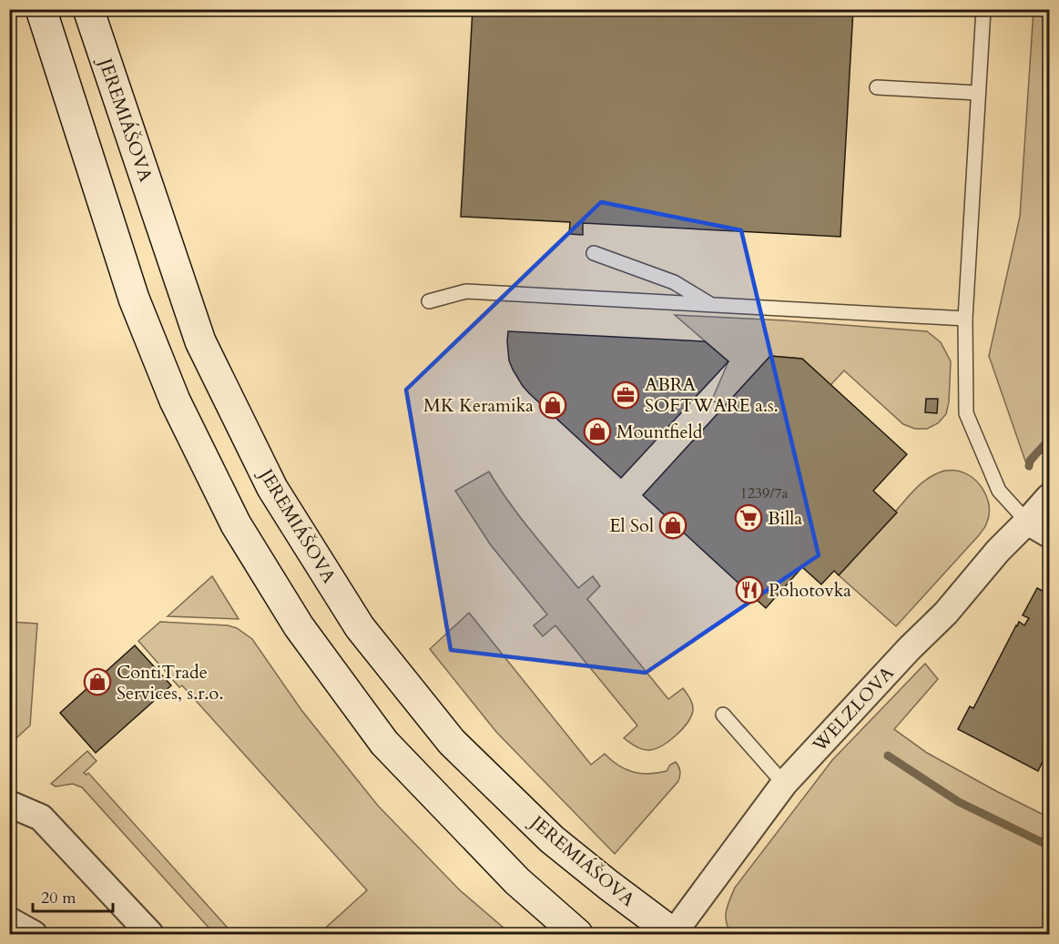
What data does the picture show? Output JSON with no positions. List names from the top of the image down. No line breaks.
{"streets":{"main road":["JEREMIÁŠOVA"],"street":["WELZLOVA"]},"crossings":[["JEREMIÁŠOVA","WELZLOVA"]],"places":{"office":["ABRA SOFTWARE a.s."],"shop":["MK Keramika","Mountfield","El Sol","ContiTrade Services, s.r.o."],"supermarket":["Billa"],"restaurant":["Pohotovka"]},"house_numbers":["1239/7a"],"scale_bar":"20 m"}
